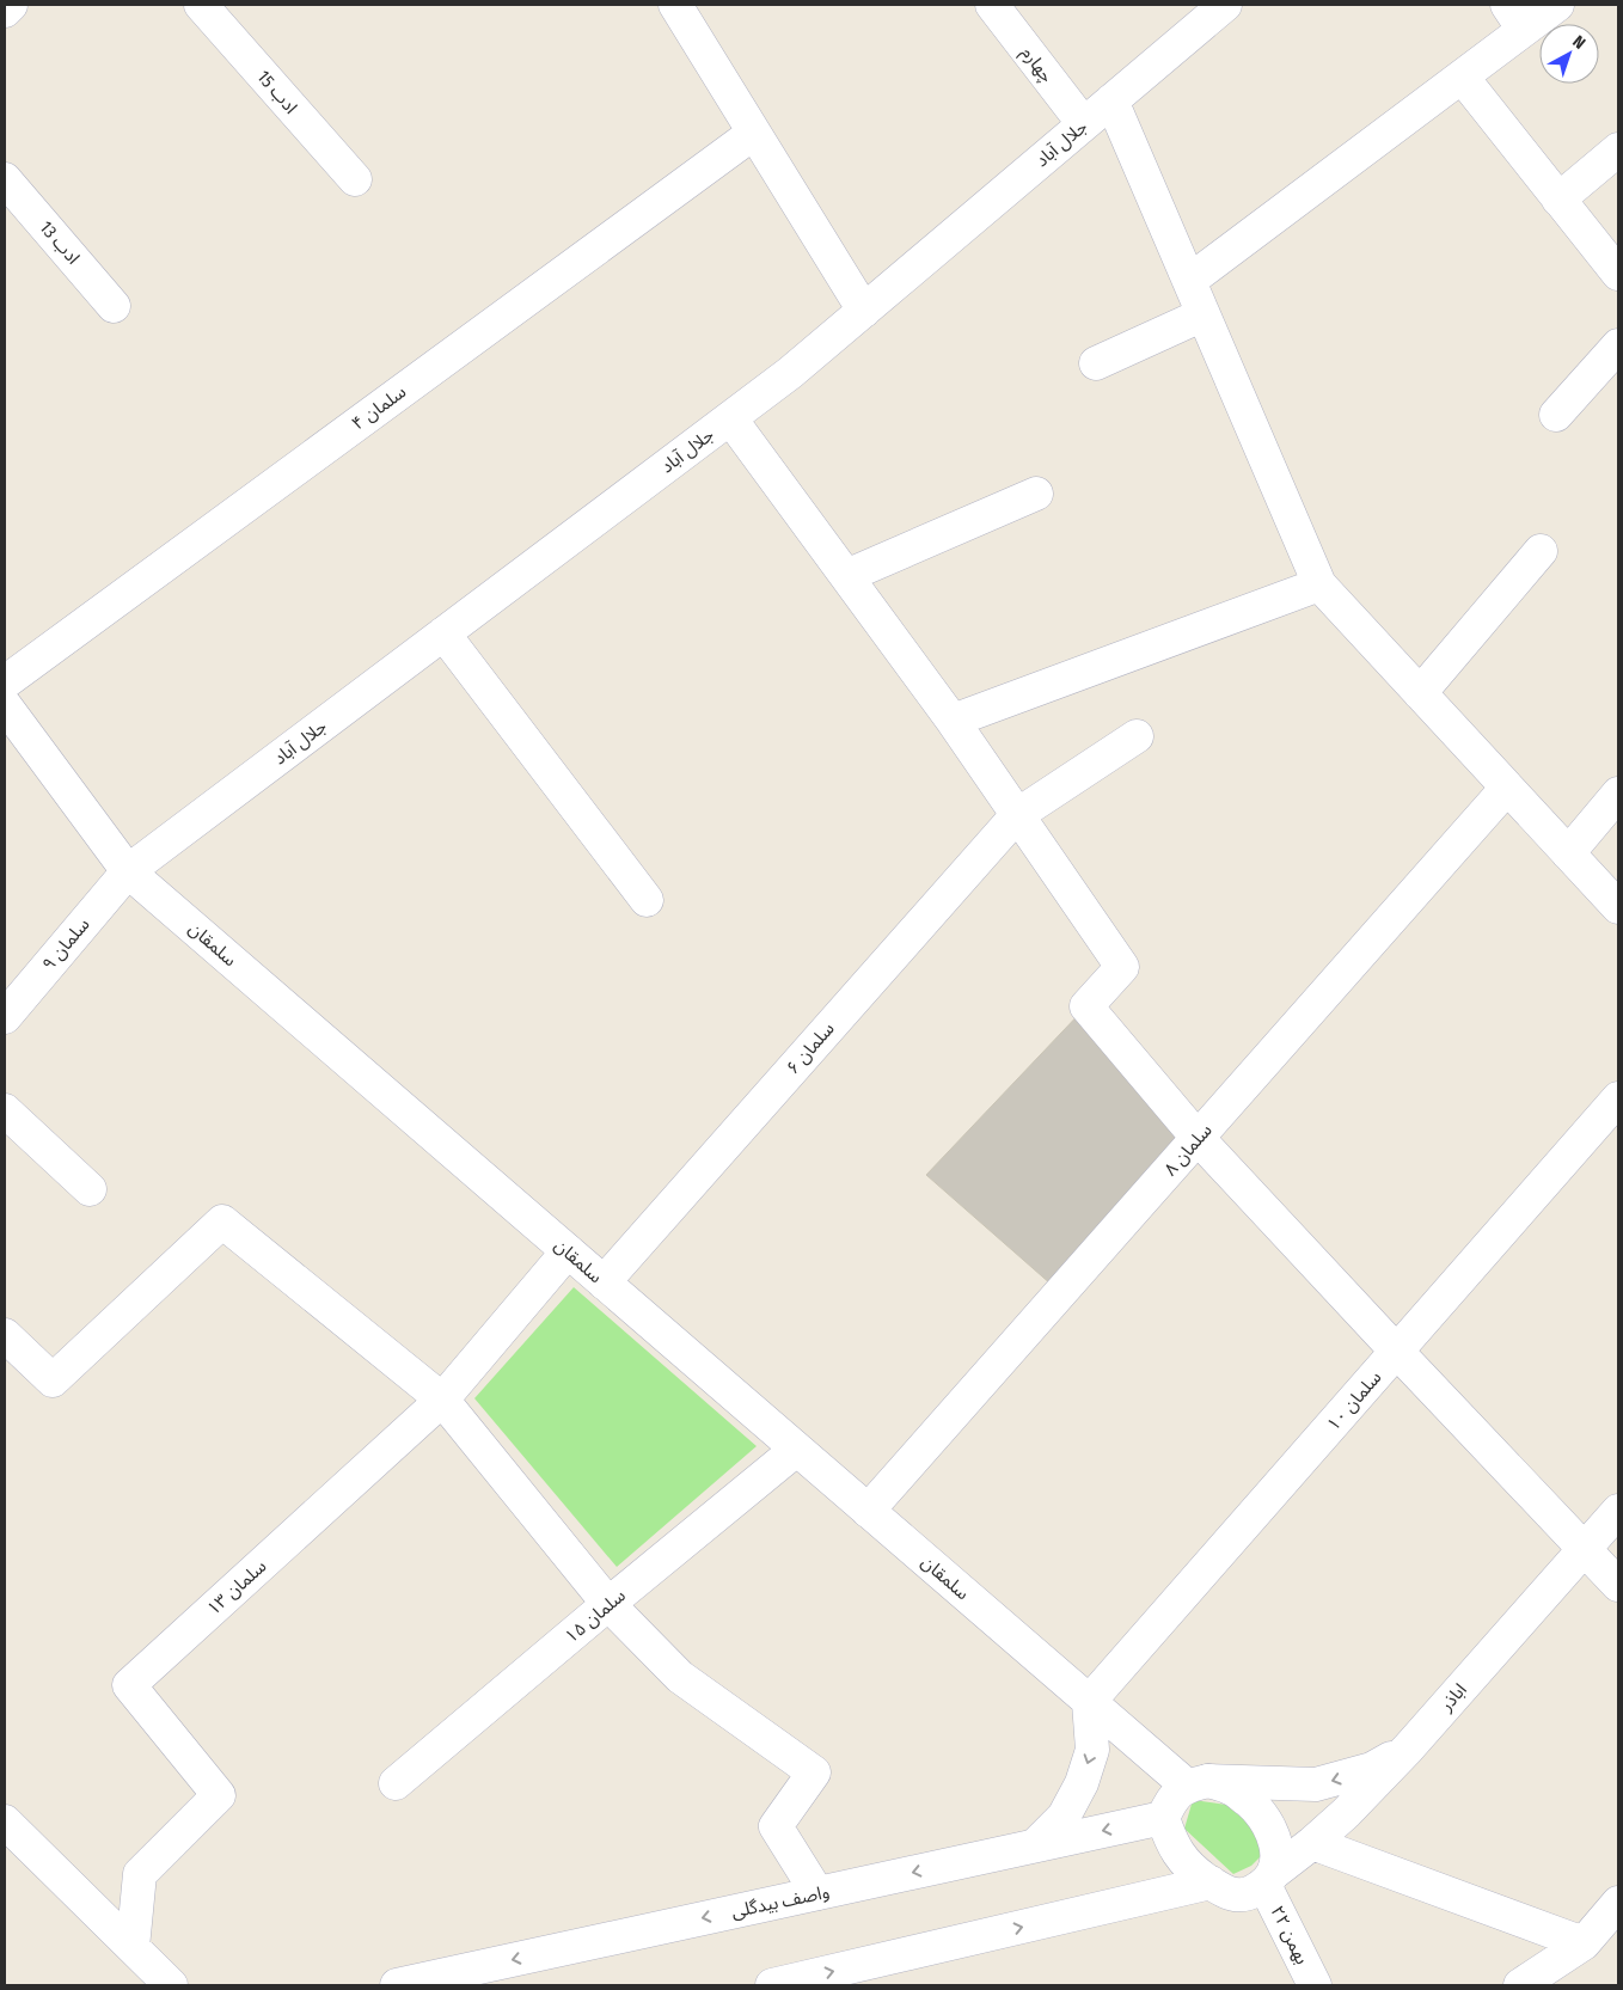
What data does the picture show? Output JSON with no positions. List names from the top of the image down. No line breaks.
{"streets":{"street":["چهارم","ادب 15","جلال آباد","ادب 13","سلمان ۴","سلمان ۹","سلمقان","سلمان ۶","سلمان ۸","سلمان ۱۰","سلمان ۱۳","سلمان ۱۵","اباذر","واصف بیدگلی","۲۲ بهمن"]},"crossings":[["چهارم","جلال آباد"],["جلال آباد","سلمان ۹"],["جلال آباد","سلمقان"],["سلمان ۹","سلمقان"],["سلمقان","سلمان ۶"],["سلمقان","سلمان ۸"],["سلمقان","سلمان ۱۰"],["سلمقان","سلمان ۱۳"],["سلمقان","سلمان ۱۵"],["سلمقان","اباذر"],["سلمقان","واصف بیدگلی"],["سلمقان","۲۲ بهمن"],["اباذر","واصف بیدگلی"],["اباذر","۲۲ بهمن"],["واصف بیدگلی","۲۲ بهمن"]],"north":"top right"}
